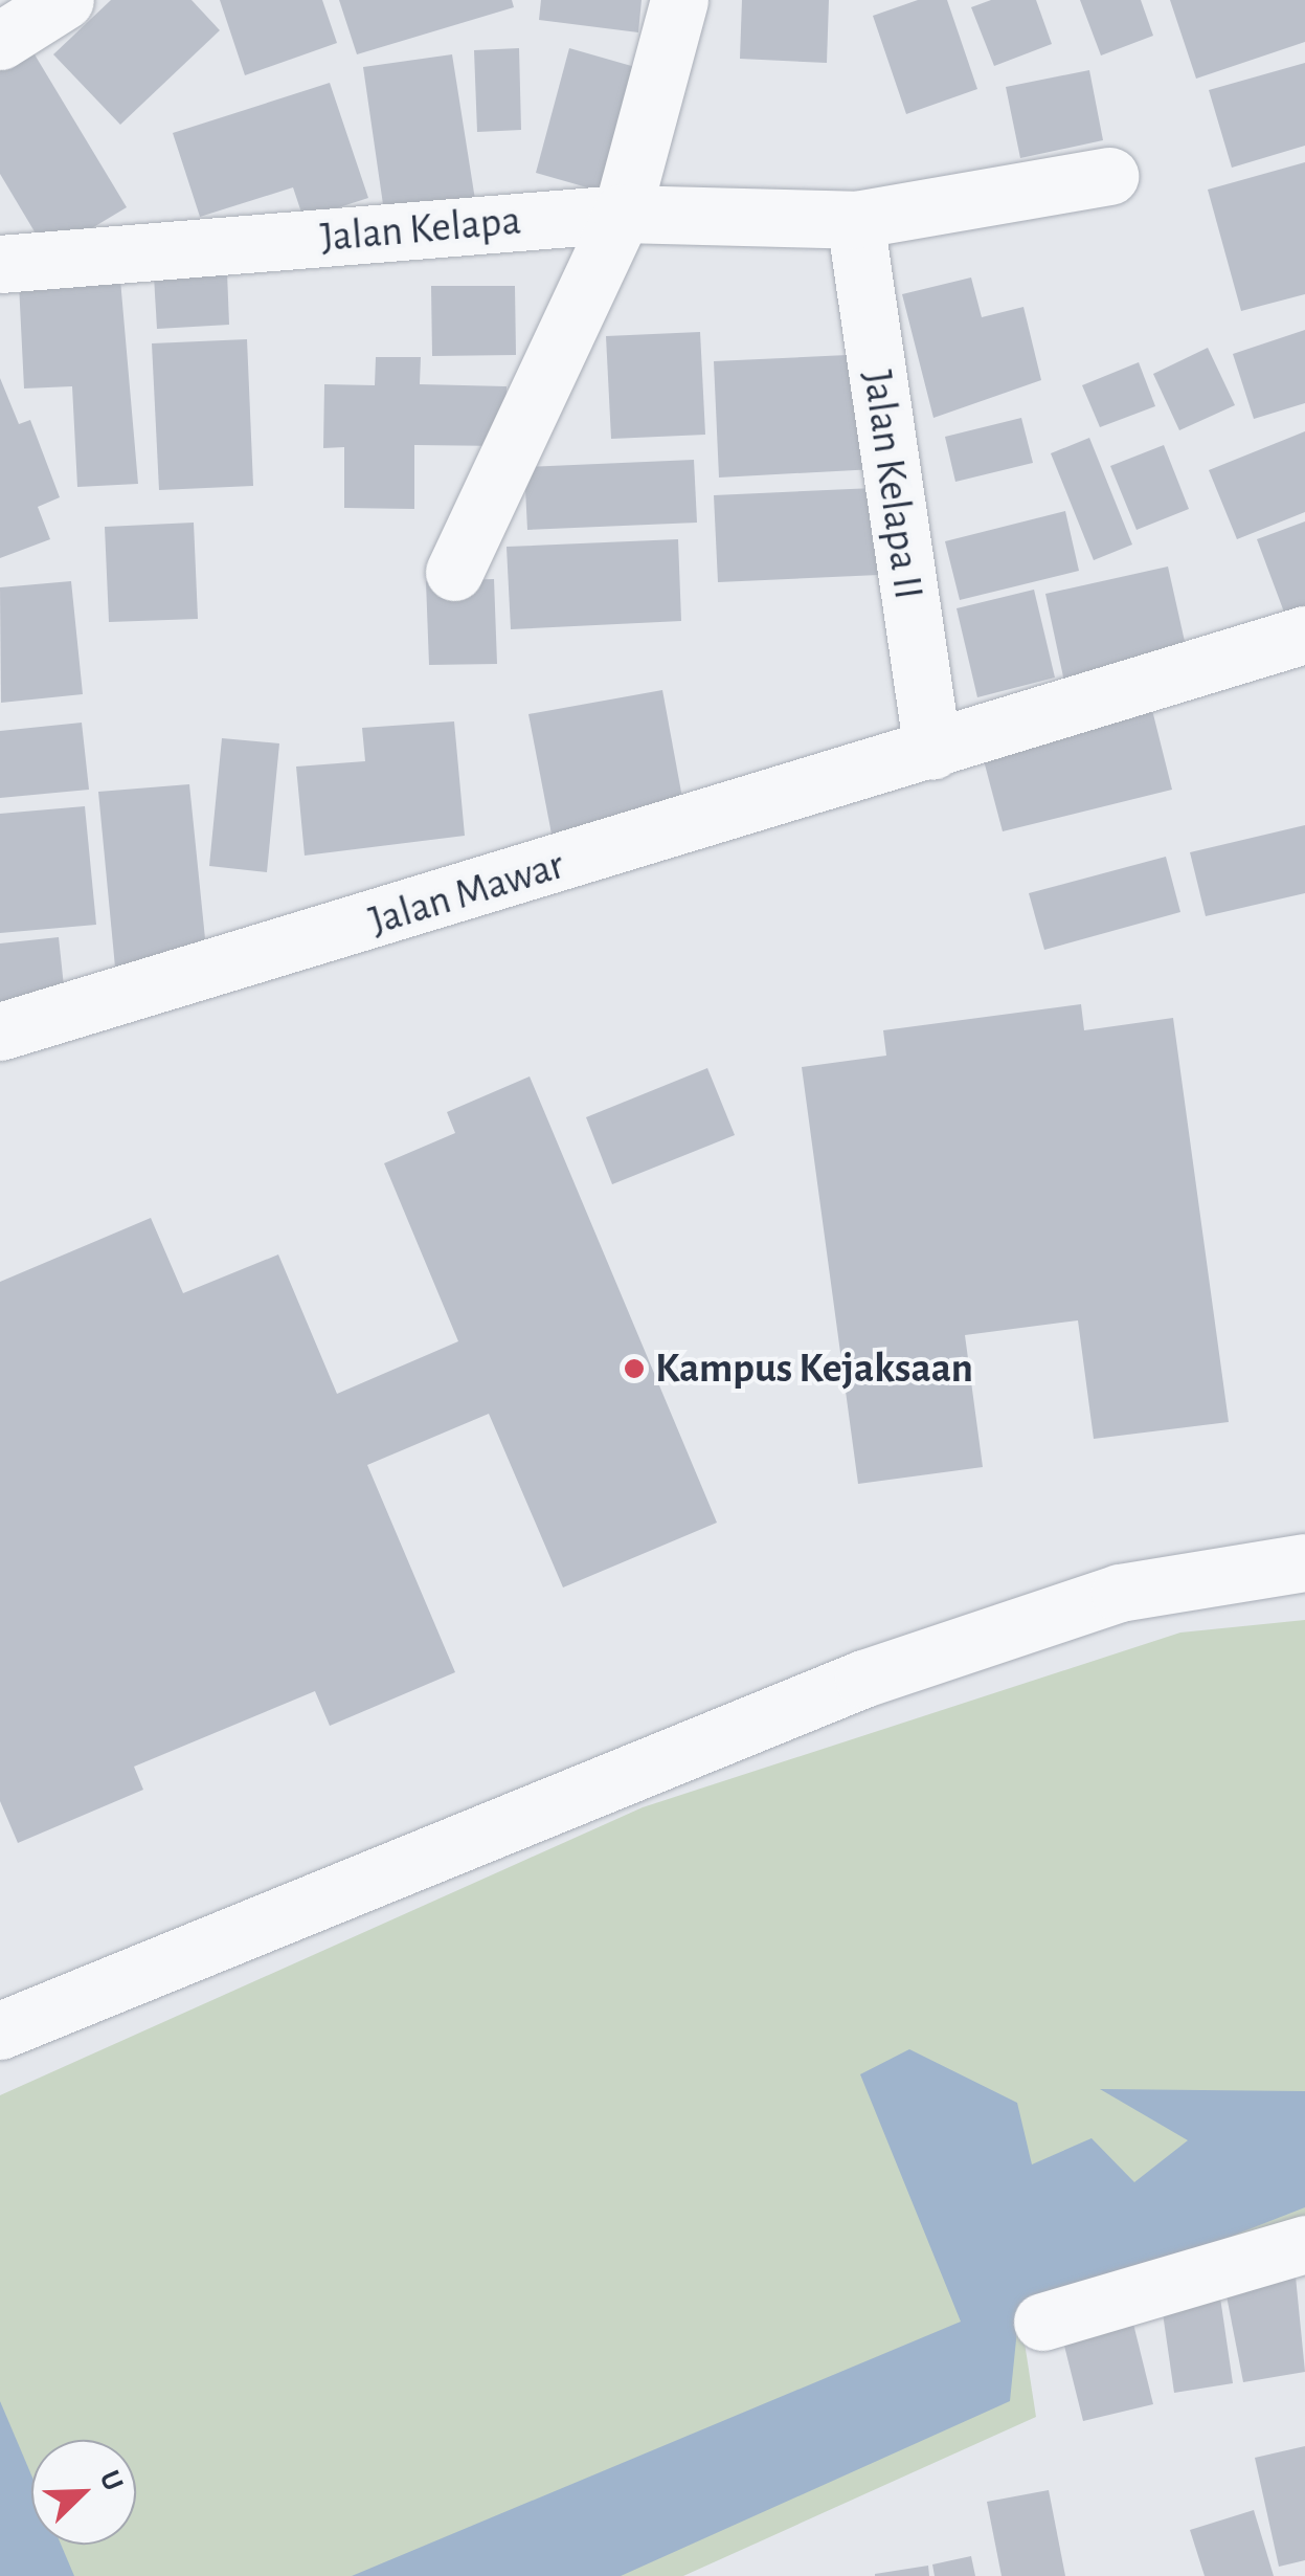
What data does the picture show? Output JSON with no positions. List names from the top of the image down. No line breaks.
{"streets":{"street":["Jalan Kelapa","Jalan Kelapa II","Jalan Mawar"]},"crossings":[["Jalan Kelapa","Jalan Kelapa II"],["Jalan Kelapa II","Jalan Mawar"]],"places":["Kampus Kejaksaan"],"north":"top right"}
